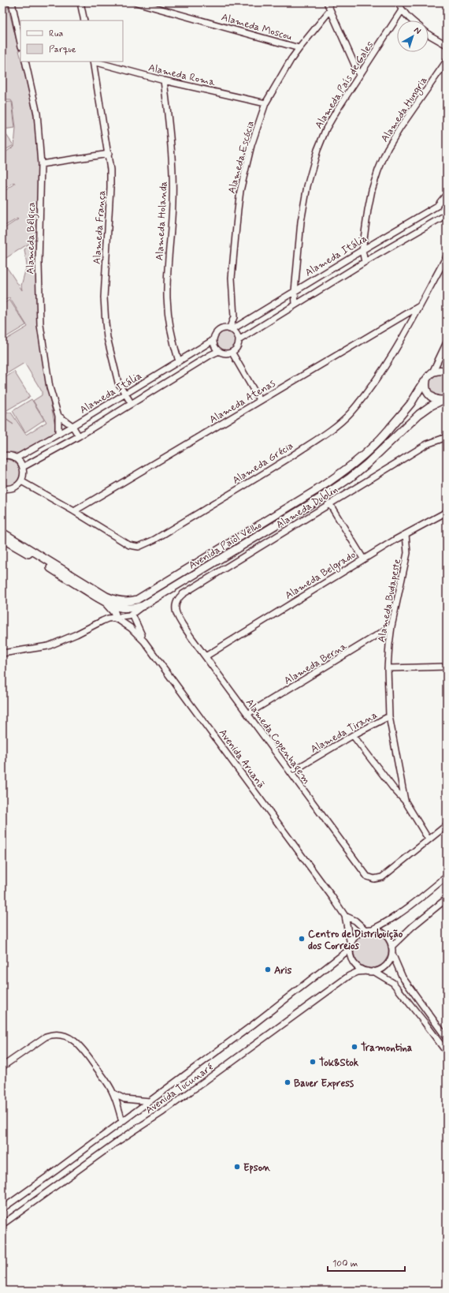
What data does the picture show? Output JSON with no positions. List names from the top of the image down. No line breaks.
{"streets":{"main road":["Avenida Paiol Velho"],"street":["Alameda Moscou","Alameda Roma","Alameda País de Gales","Alameda Hungria","Alameda Escócia","Alameda Holanda","Alameda França","Alameda Bélgica","Alameda Itália","Alameda Atenas","Alameda Grécia","Alameda Dublin","Alameda Belgrado","Alameda Budapeste","Alameda Berna","Alameda Tirana","Alameda Copenhagem","Avenida Aruanã","Avenida Tucunaré"]},"crossings":[["Alameda Moscou","Alameda Escócia"],["Alameda Roma","Alameda Escócia"],["Alameda Roma","Alameda Holanda"],["Alameda Roma","Alameda França"],["Alameda País de Gales","Alameda Itália"],["Alameda Hungria","Alameda Itália"],["Alameda Escócia","Alameda Itália"],["Alameda Holanda","Alameda Itália"],["Alameda França","Alameda Itália"],["Alameda Bélgica","Alameda Itália"],["Alameda Atenas","Alameda Grécia"],["Alameda Dublin","Alameda Copenhagem"],["Alameda Belgrado","Alameda Budapeste"],["Alameda Belgrado","Alameda Copenhagem"],["Alameda Budapeste","Alameda Berna"],["Alameda Budapeste","Alameda Tirana"],["Alameda Budapeste","Alameda Copenhagem"],["Alameda Berna","Alameda Copenhagem"],["Alameda Tirana","Alameda Copenhagem"],["Avenida Aruanã","Avenida Tucunaré"]],"places":["Centro de Distribuição dos Correios","Aris","Tramontina","Tok&Stok","Bauer Express","Epson"],"legend":["Rua","Parque"],"scale_bar":"100 m","north":"top right"}
